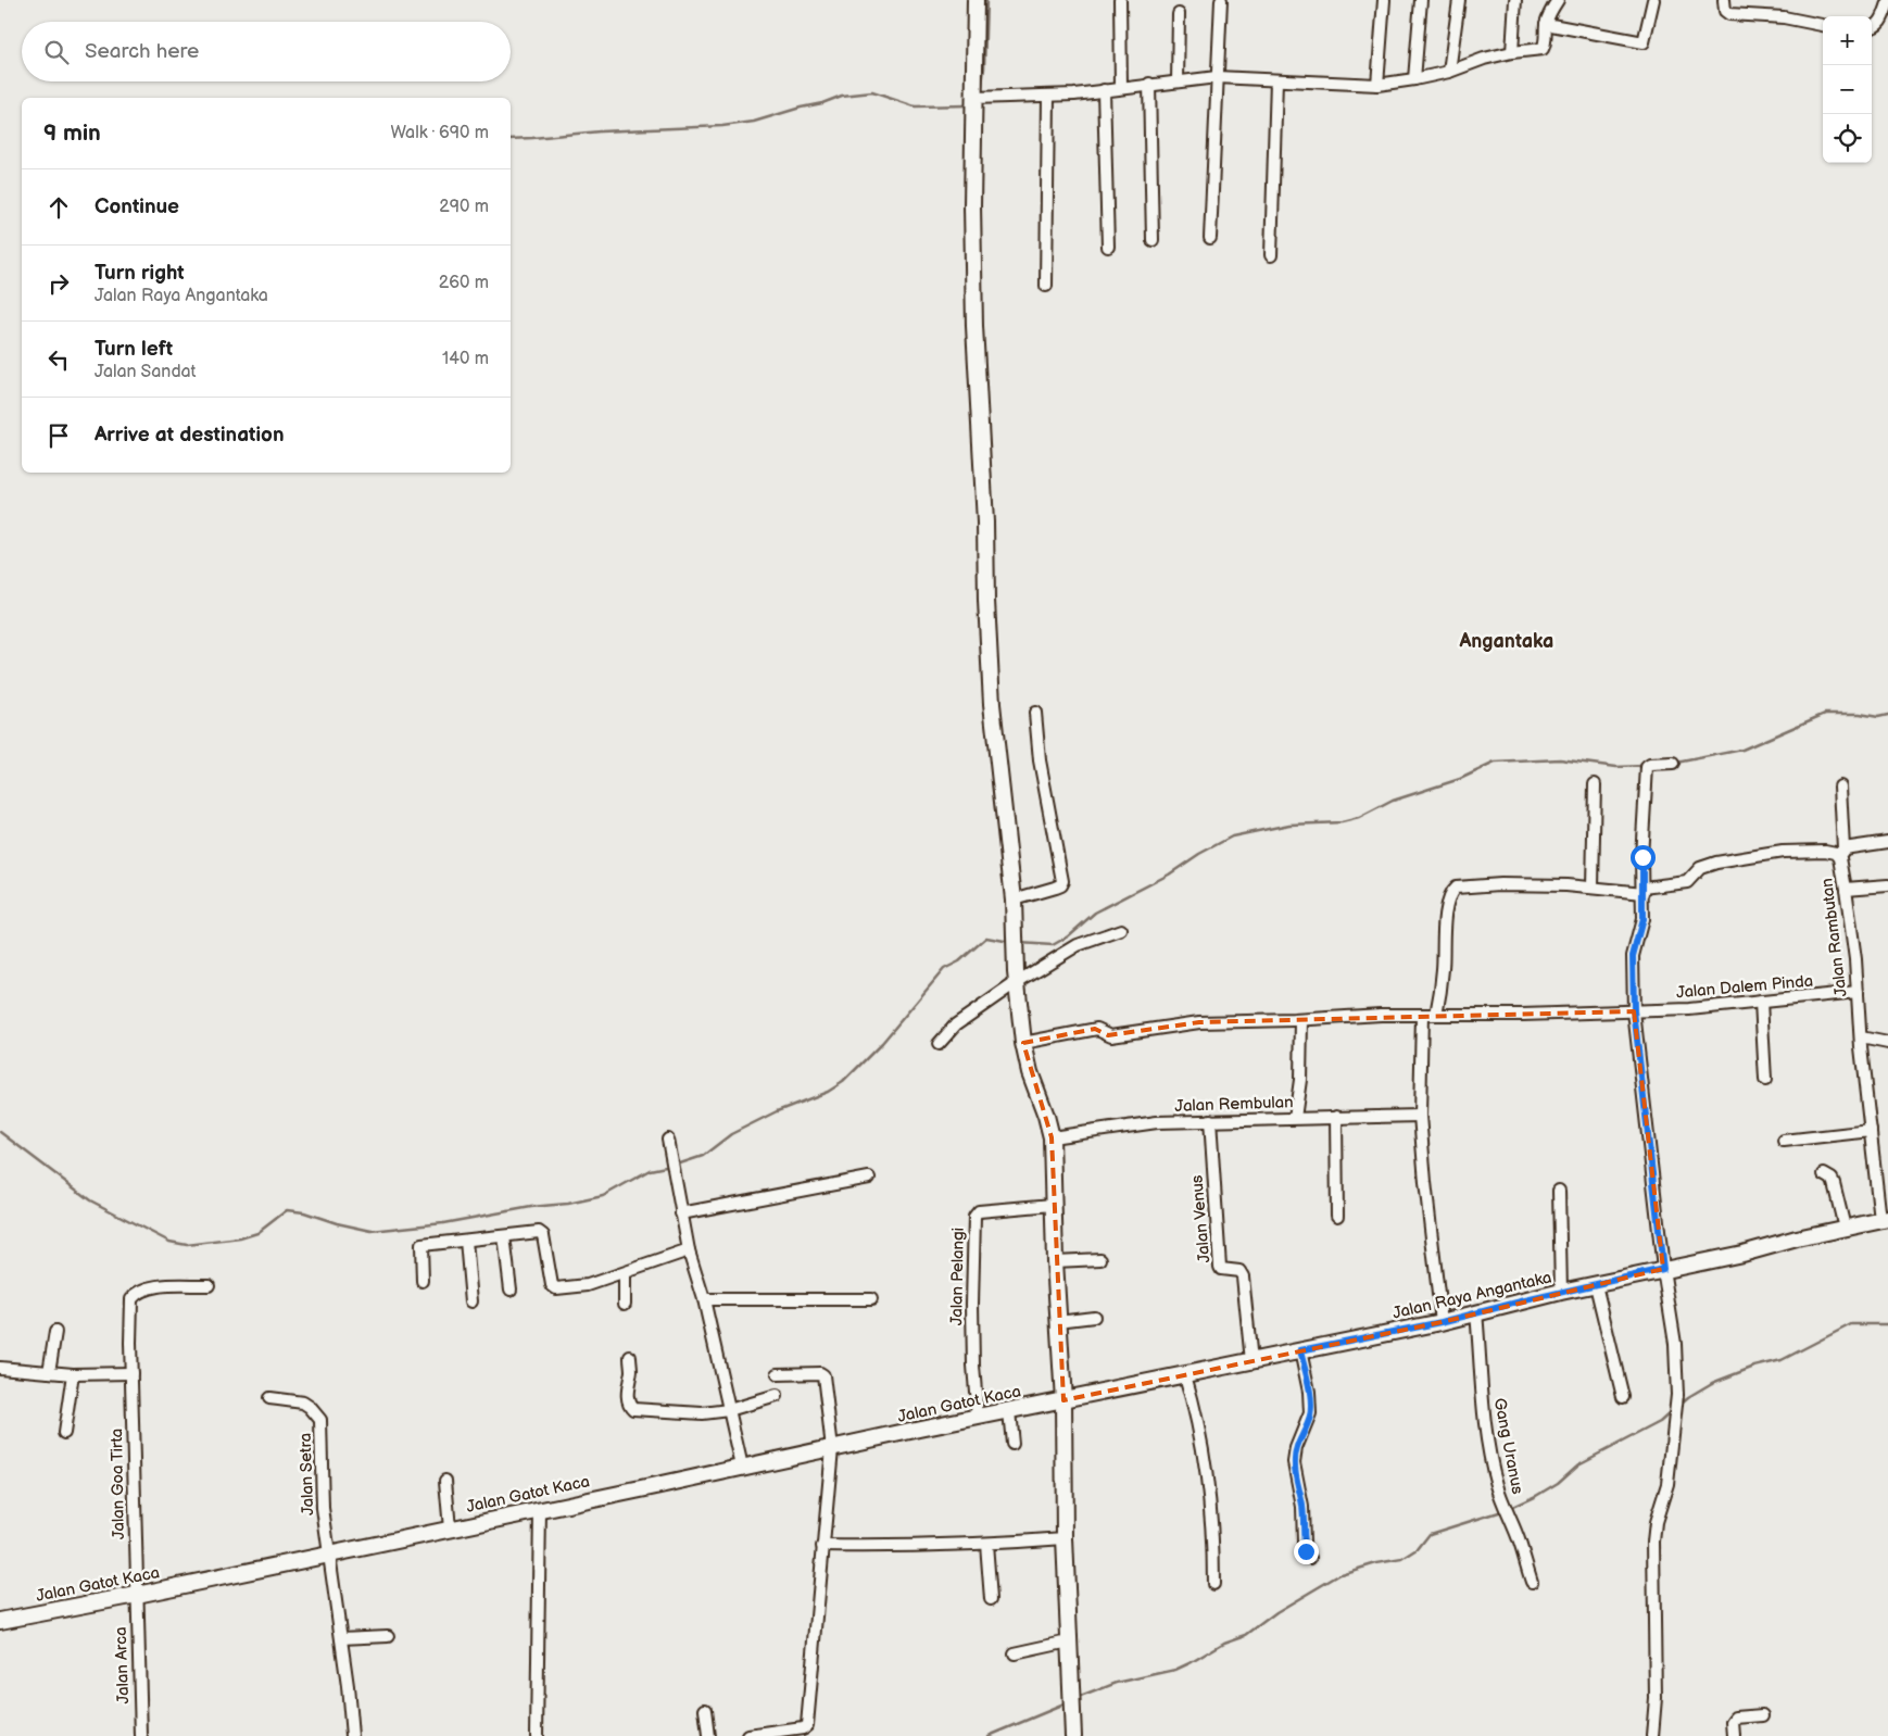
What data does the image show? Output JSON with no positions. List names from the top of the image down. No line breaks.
{"streets":{"main road":["Jalan Raya Angantaka","Jalan Gatot Kaca"],"street":["Jalan Rambutan","Jalan Dalem Pinda","Jalan Rembulan","Jalan Venus","Jalan Pelangi","Gang Uranus","Jalan Setra","Jalan Goa Tirta","Jalan Arca"]},"crossings":[["Jalan Rambutan","Jalan Dalem Pinda"],["Jalan Rambutan","Jalan Raya Angantaka"],["Jalan Rembulan","Jalan Venus"],["Jalan Venus","Jalan Raya Angantaka"],["Jalan Pelangi","Jalan Gatot Kaca"],["Jalan Raya Angantaka","Jalan Gatot Kaca"],["Jalan Raya Angantaka","Gang Uranus"],["Jalan Gatot Kaca","Jalan Setra"],["Jalan Gatot Kaca","Jalan Goa Tirta"],["Jalan Gatot Kaca","Jalan Arca"],["Jalan Goa Tirta","Jalan Arca"]],"districts":["Angantaka"],"page":{"map_buttons":["+","−"],"search":"Search here","heading":["9 min","Walk · 690 m"],"list":[["Continue","290 m"],["Turn right","Jalan Raya Angantaka","260 m"],["Turn left","Jalan Sandat","140 m"],"Arrive at destination"]}}
